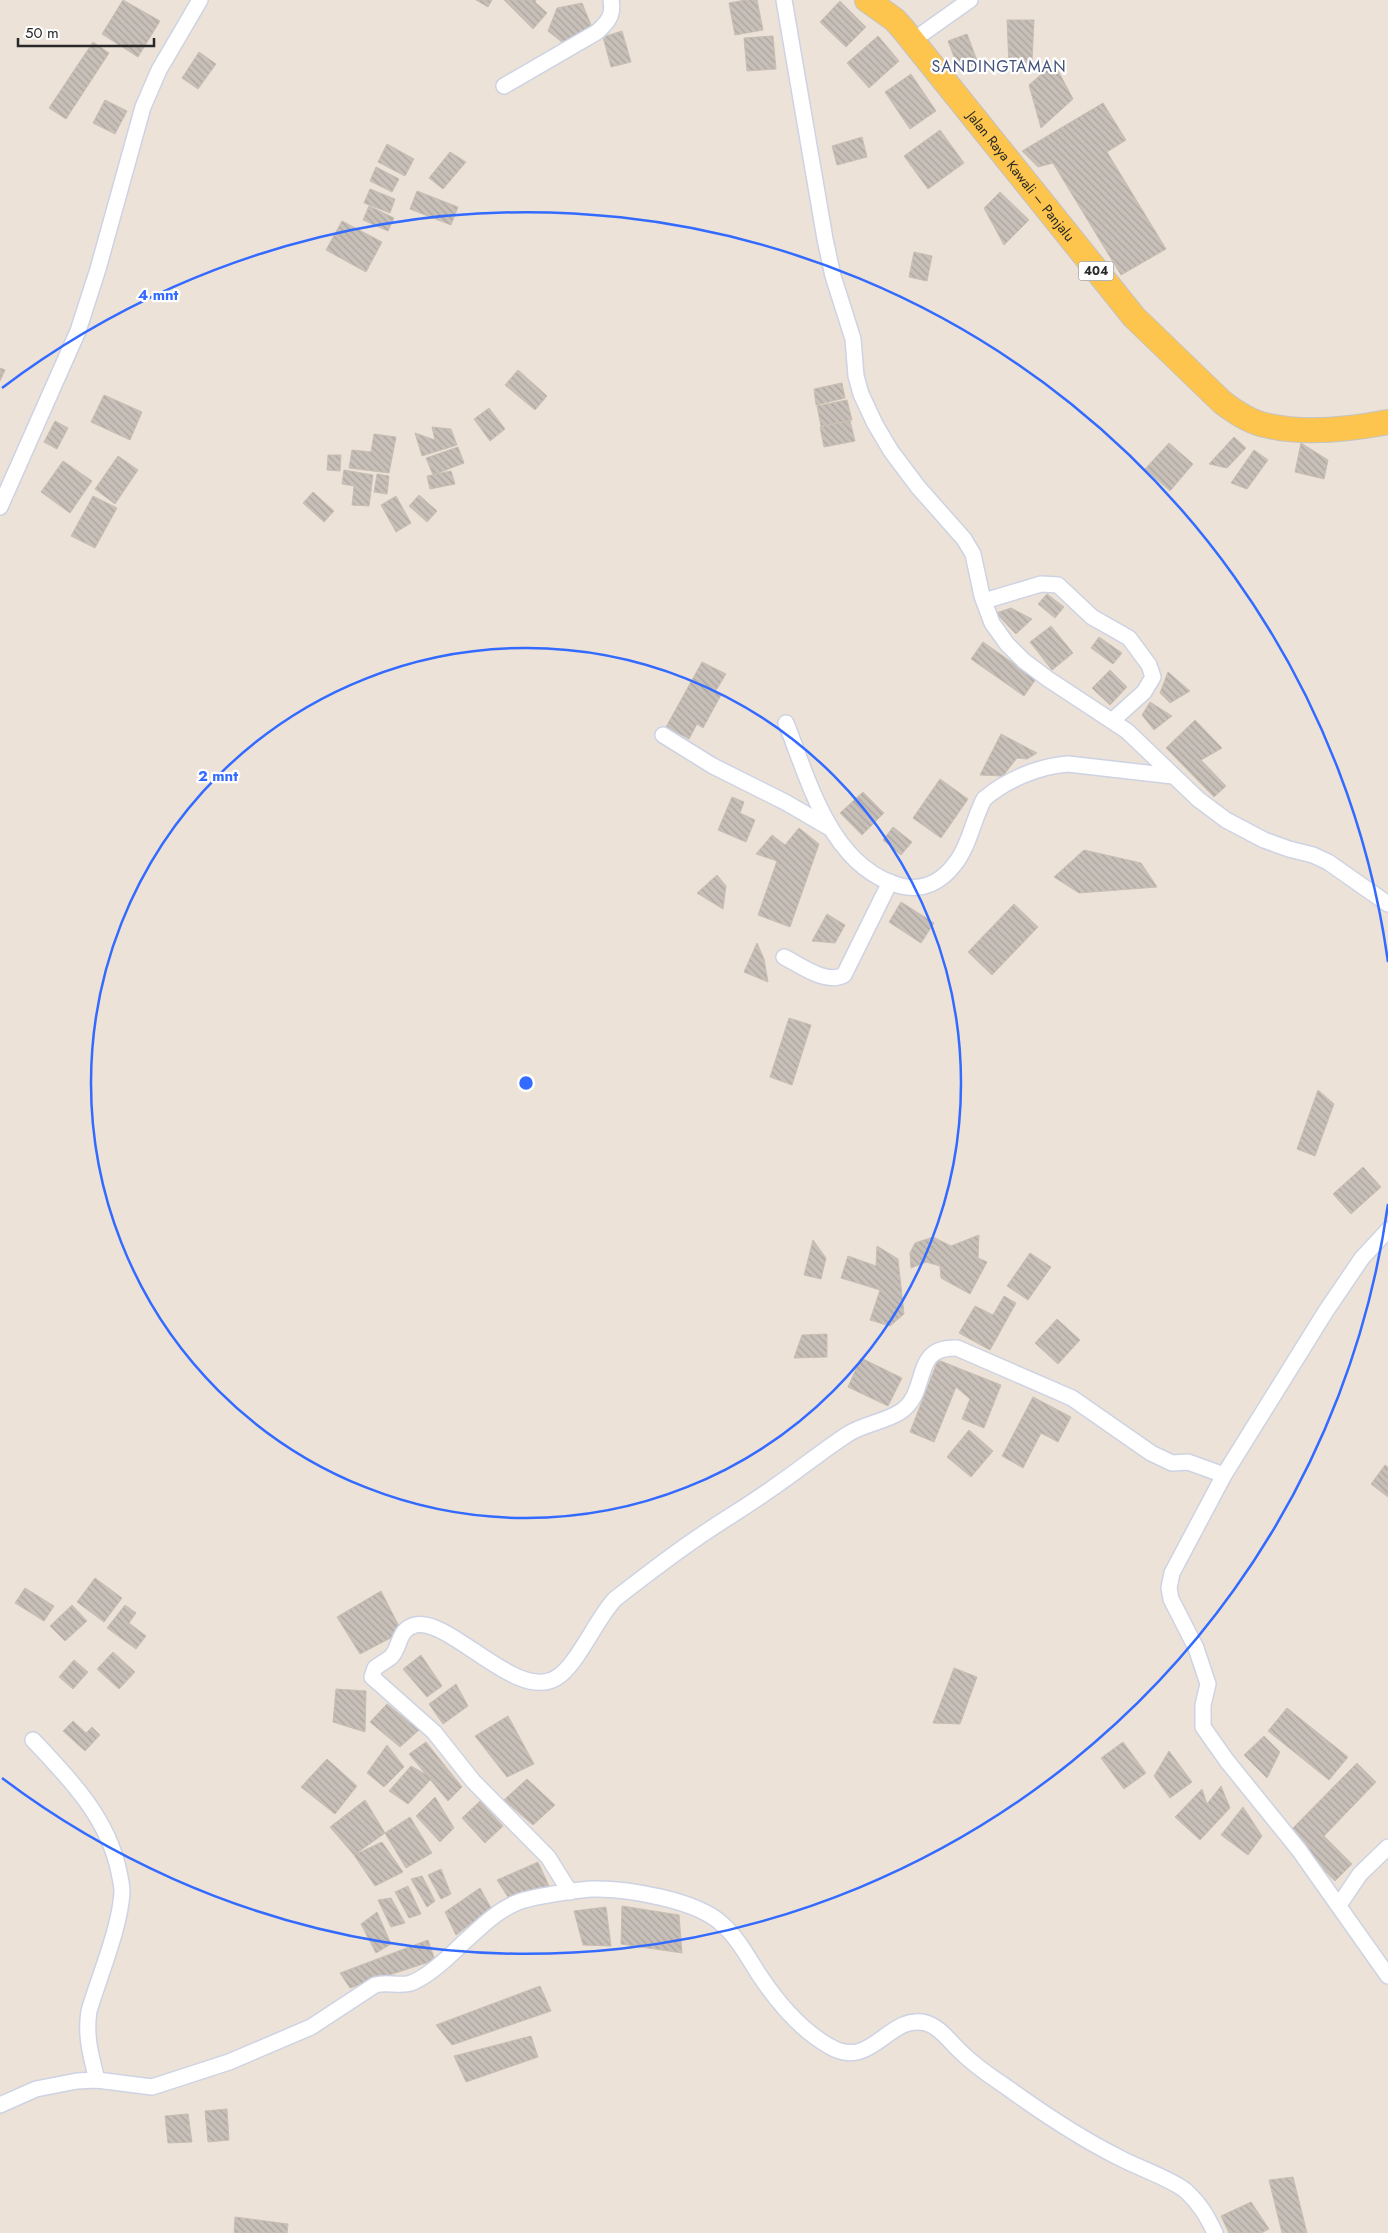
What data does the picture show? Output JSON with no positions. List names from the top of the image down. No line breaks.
{"streets":{"main road":["Jalan Raya Kawali – Panjalu","404"]},"districts":["SANDINGTAMAN"],"scale_bar":"50 m","rings":["4 mnt","2 mnt"]}
